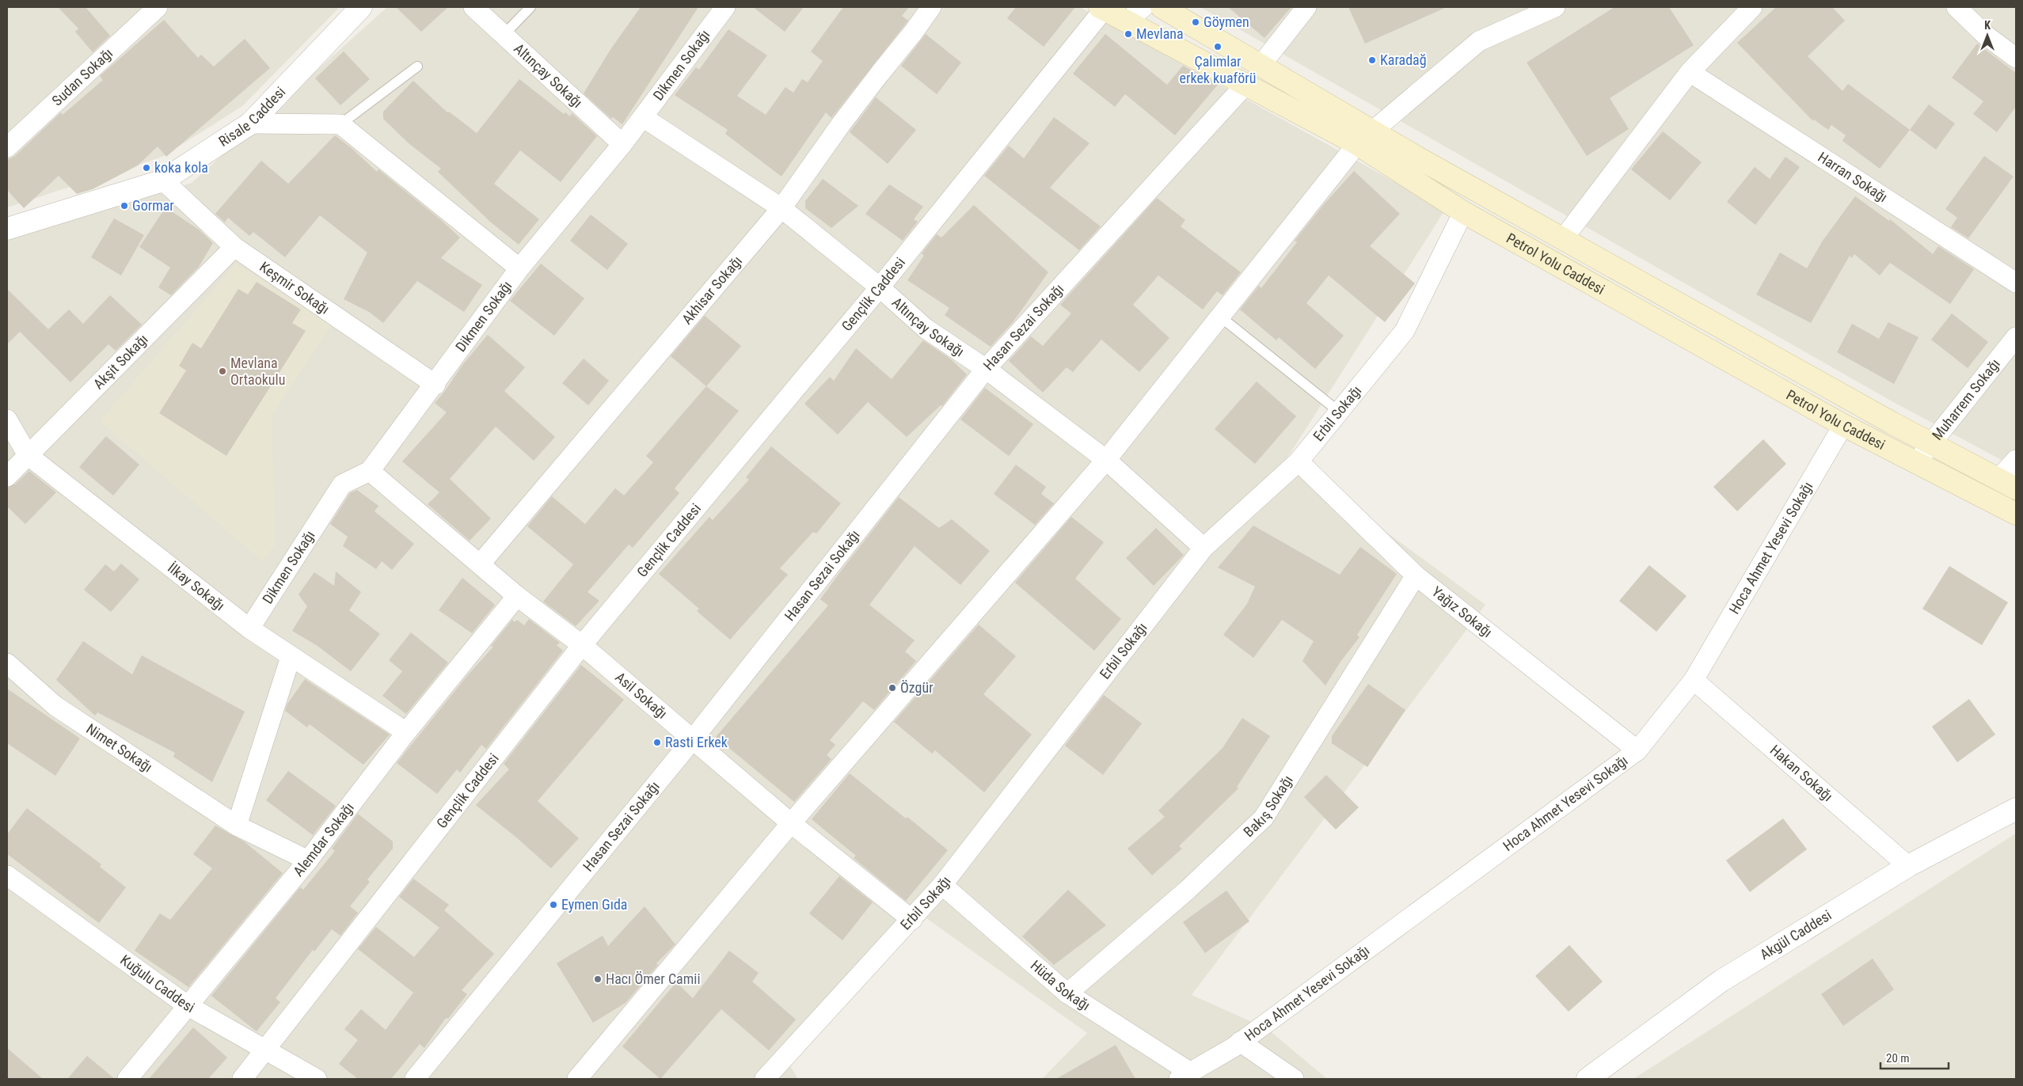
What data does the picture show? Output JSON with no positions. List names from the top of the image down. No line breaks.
{"streets":{"main road":["Petrol Yolu Caddesi"],"street":["Dikmen Sokağı","Altınçay Sokağı","Sudan Sokağı","Risale Caddesi","Harran Sokağı","Keşmir Sokağı","Akhisar Sokağı","Gençlik Caddesi","Hasan Sezai Sokağı","Akşit Sokağı","Muharrem Sokağı","Erbil Sokağı","Hoca Ahmet Yesevi Sokağı","İlkay Sokağı","Yağız Sokağı","Asil Sokağı","Nimet Sokağı","Hakan Sokağı","Bakış Sokağı","Alemdar Sokağı","Akgül Caddesi","Kuğulu Caddesi","Hüda Sokağı"]},"crossings":[["Dikmen Sokağı","Altınçay Sokağı"],["Dikmen Sokağı","Keşmir Sokağı"],["Dikmen Sokağı","İlkay Sokağı"],["Dikmen Sokağı","Asil Sokağı"],["Altınçay Sokağı","Akhisar Sokağı"],["Altınçay Sokağı","Gençlik Caddesi"],["Altınçay Sokağı","Hasan Sezai Sokağı"],["Altınçay Sokağı","Erbil Sokağı"],["Risale Caddesi","Keşmir Sokağı"],["Petrol Yolu Caddesi","Gençlik Caddesi"],["Petrol Yolu Caddesi","Hasan Sezai Sokağı"],["Petrol Yolu Caddesi","Muharrem Sokağı"],["Petrol Yolu Caddesi","Erbil Sokağı"],["Petrol Yolu Caddesi","Hoca Ahmet Yesevi Sokağı"],["Keşmir Sokağı","Akşit Sokağı"],["Akhisar Sokağı","Asil Sokağı"],["Gençlik Caddesi","Asil Sokağı"],["Gençlik Caddesi","Kuğulu Caddesi"],["Hasan Sezai Sokağı","Asil Sokağı"],["Akşit Sokağı","İlkay Sokağı"],["Erbil Sokağı","Yağız Sokağı"],["Erbil Sokağı","Asil Sokağı"],["Erbil Sokağı","Hüda Sokağı"],["Hoca Ahmet Yesevi Sokağı","Yağız Sokağı"],["Hoca Ahmet Yesevi Sokağı","Hakan Sokağı"],["Hoca Ahmet Yesevi Sokağı","Hüda Sokağı"],["İlkay Sokağı","Alemdar Sokağı"],["Yağız Sokağı","Bakış Sokağı"],["Asil Sokağı","Alemdar Sokağı"],["Nimet Sokağı","Alemdar Sokağı"],["Hakan Sokağı","Akgül Caddesi"],["Bakış Sokağı","Hüda Sokağı"],["Alemdar Sokağı","Kuğulu Caddesi"]],"places":["Göymen","Mevlana","Çalımlar erkek kuaförü","Karadağ","koka kola","Gormar","Mevlana Ortaokulu","Özgür","Rasti Erkek","Eymen Gıda","Hacı Ömer Camii"],"scale_bar":"20 m","north":"top"}
